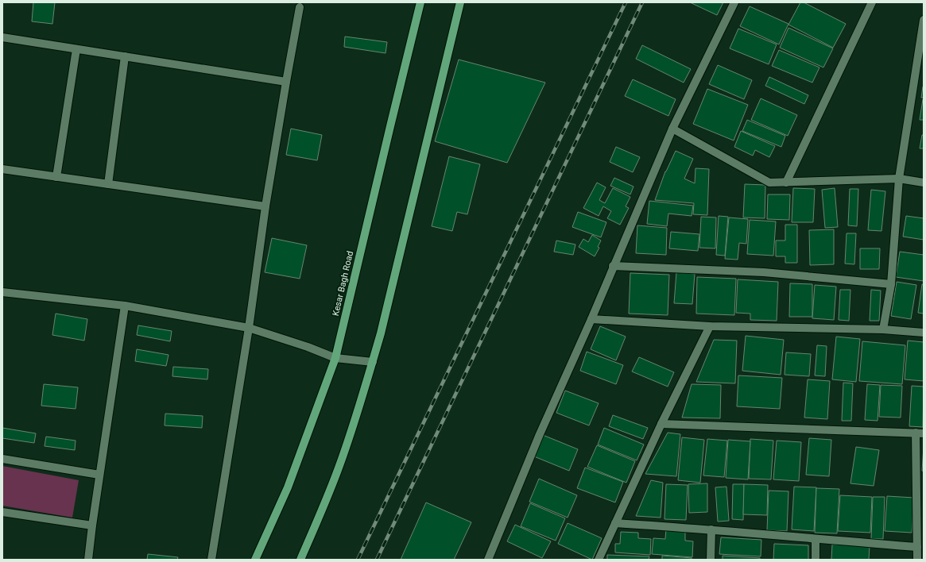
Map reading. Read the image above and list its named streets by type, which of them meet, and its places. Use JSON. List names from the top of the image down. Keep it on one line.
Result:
{"streets":{"main road":["Kesar Bagh Road"]}}
